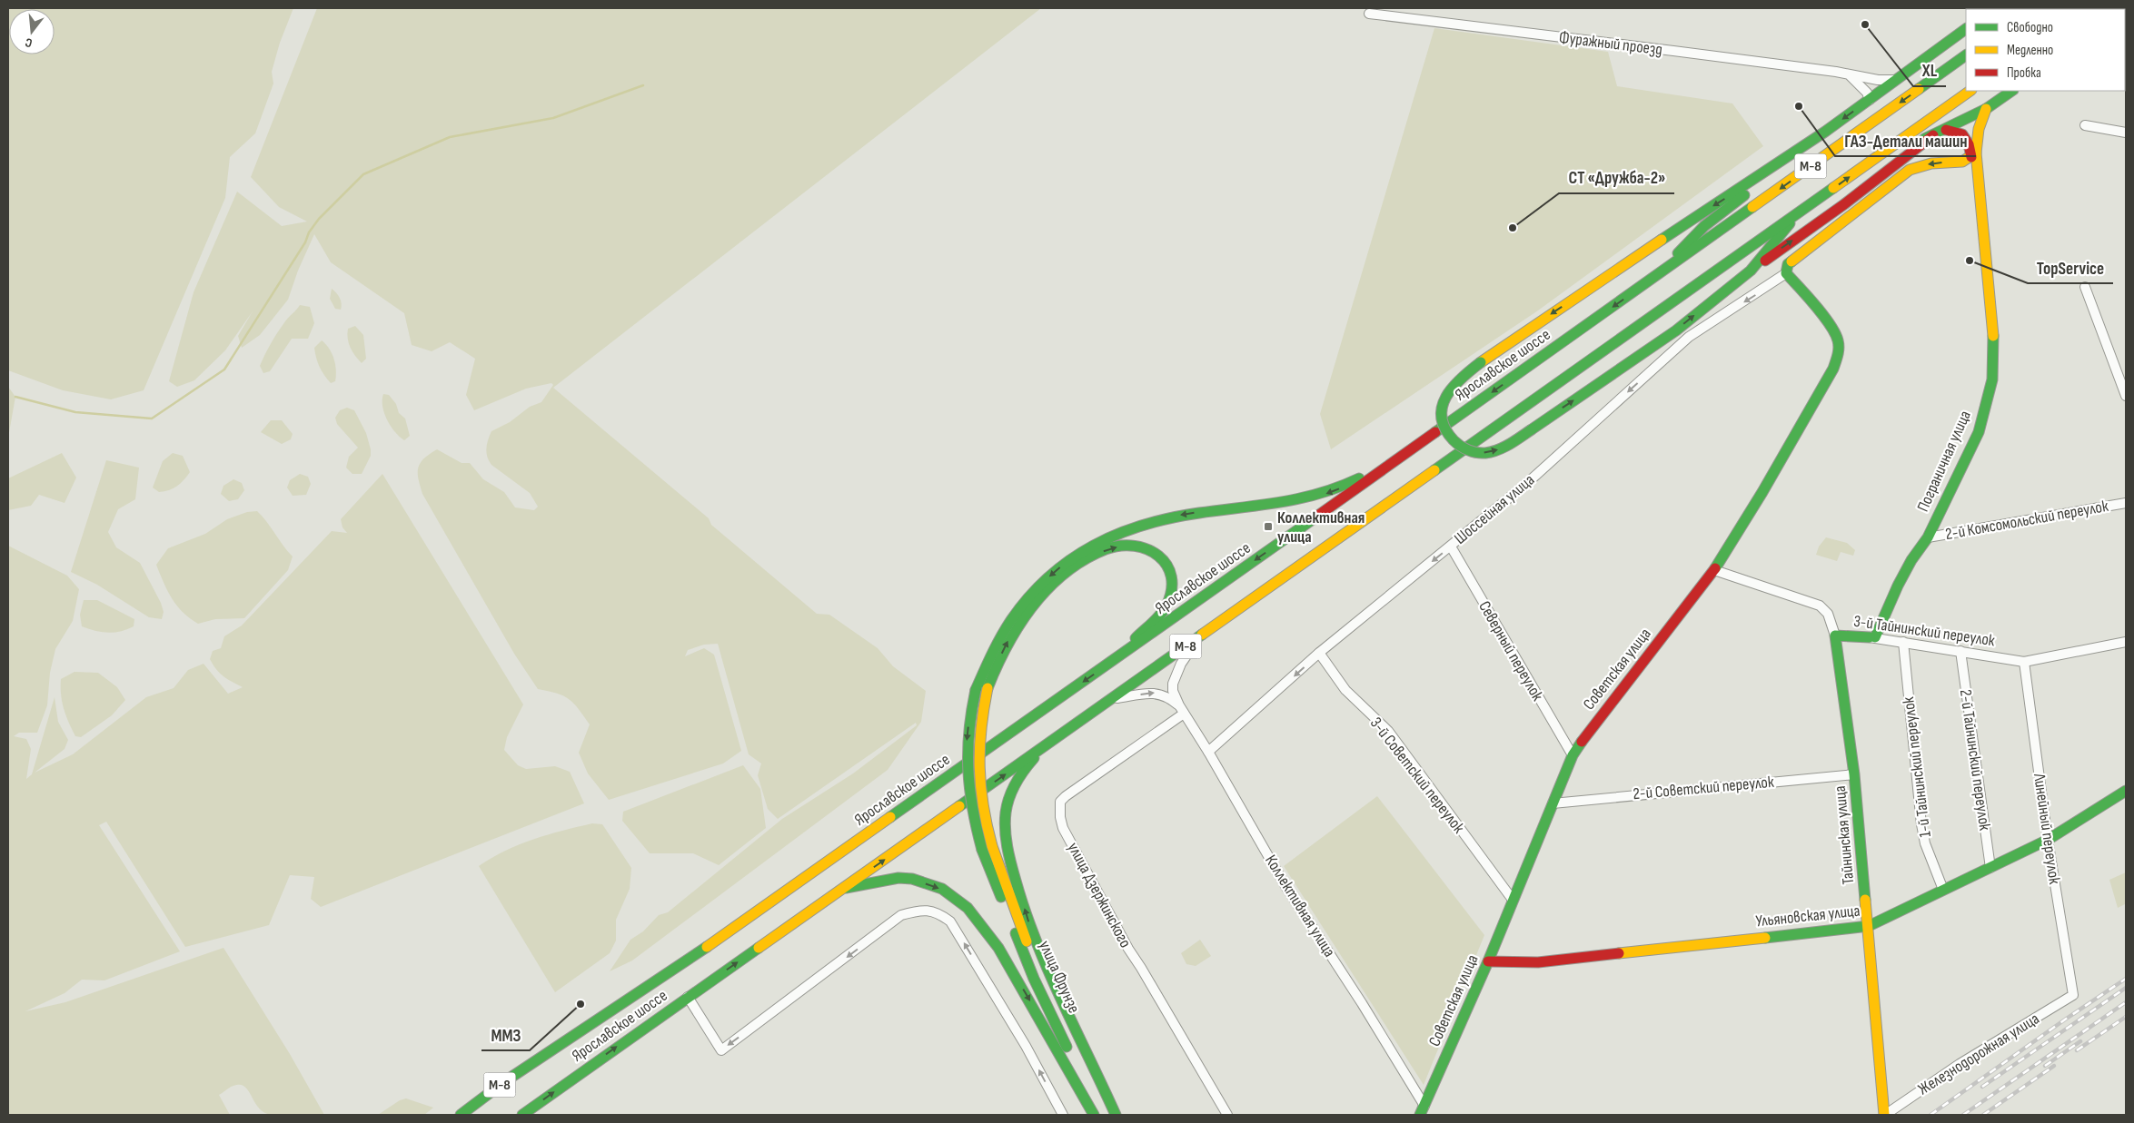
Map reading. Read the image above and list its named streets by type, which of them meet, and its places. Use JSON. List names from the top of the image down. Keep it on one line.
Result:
{"streets":{"main road":["М-8","Ярославское шоссе","Пограничная улица","3-й Тайнинский переулок","Советская улица","Тайнинская улица","Ульяновская улица","улица Фрунзе"],"street":["Фуражный проезд","Шоссейная улица","2-й Комсомольский переулок","Северный переулок","2-й Тайнинский переулок","1-й Тайнинский переулок","3-й Советский переулок","2-й Советский переулок","Линейный переулок","улица Дзержинского","Коллективная улица","Железнодорожная улица"]},"crossings":[["Ярославское шоссе","Коллективная улица"],["Ярославское шоссе","улица Фрунзе"],["Пограничная улица","2-й Комсомольский переулок"],["Пограничная улица","3-й Тайнинский переулок"],["Шоссейная улица","Северный переулок"],["Шоссейная улица","Советская улица"],["Шоссейная улица","3-й Советский переулок"],["Шоссейная улица","Коллективная улица"],["3-й Тайнинский переулок","Советская улица"],["3-й Тайнинский переулок","2-й Тайнинский переулок"],["3-й Тайнинский переулок","1-й Тайнинский переулок"],["3-й Тайнинский переулок","Линейный переулок"],["3-й Тайнинский переулок","Тайнинская улица"],["Северный переулок","Советская улица"],["Советская улица","3-й Советский переулок"],["Советская улица","2-й Советский переулок"],["Советская улица","Коллективная улица"],["Советская улица","Ульяновская улица"],["2-й Тайнинский переулок","Ульяновская улица"],["1-й Тайнинский переулок","Ульяновская улица"],["2-й Советский переулок","Тайнинская улица"],["Линейный переулок","Ульяновская улица"],["Линейный переулок","Железнодорожная улица"],["Тайнинская улица","Ульяновская улица"],["Тайнинская улица","Железнодорожная улица"],["улица Дзержинского","Коллективная улица"]],"one_way":["Шоссейная улица"],"places":{"other":["XL","ГАЗ-Детали машин","СТ «Дружба-2»","TopService","ММЗ"],"transit":["Коллективная улица"]},"legend":["Свободно","Медленно","Пробка"],"north":"bottom"}
